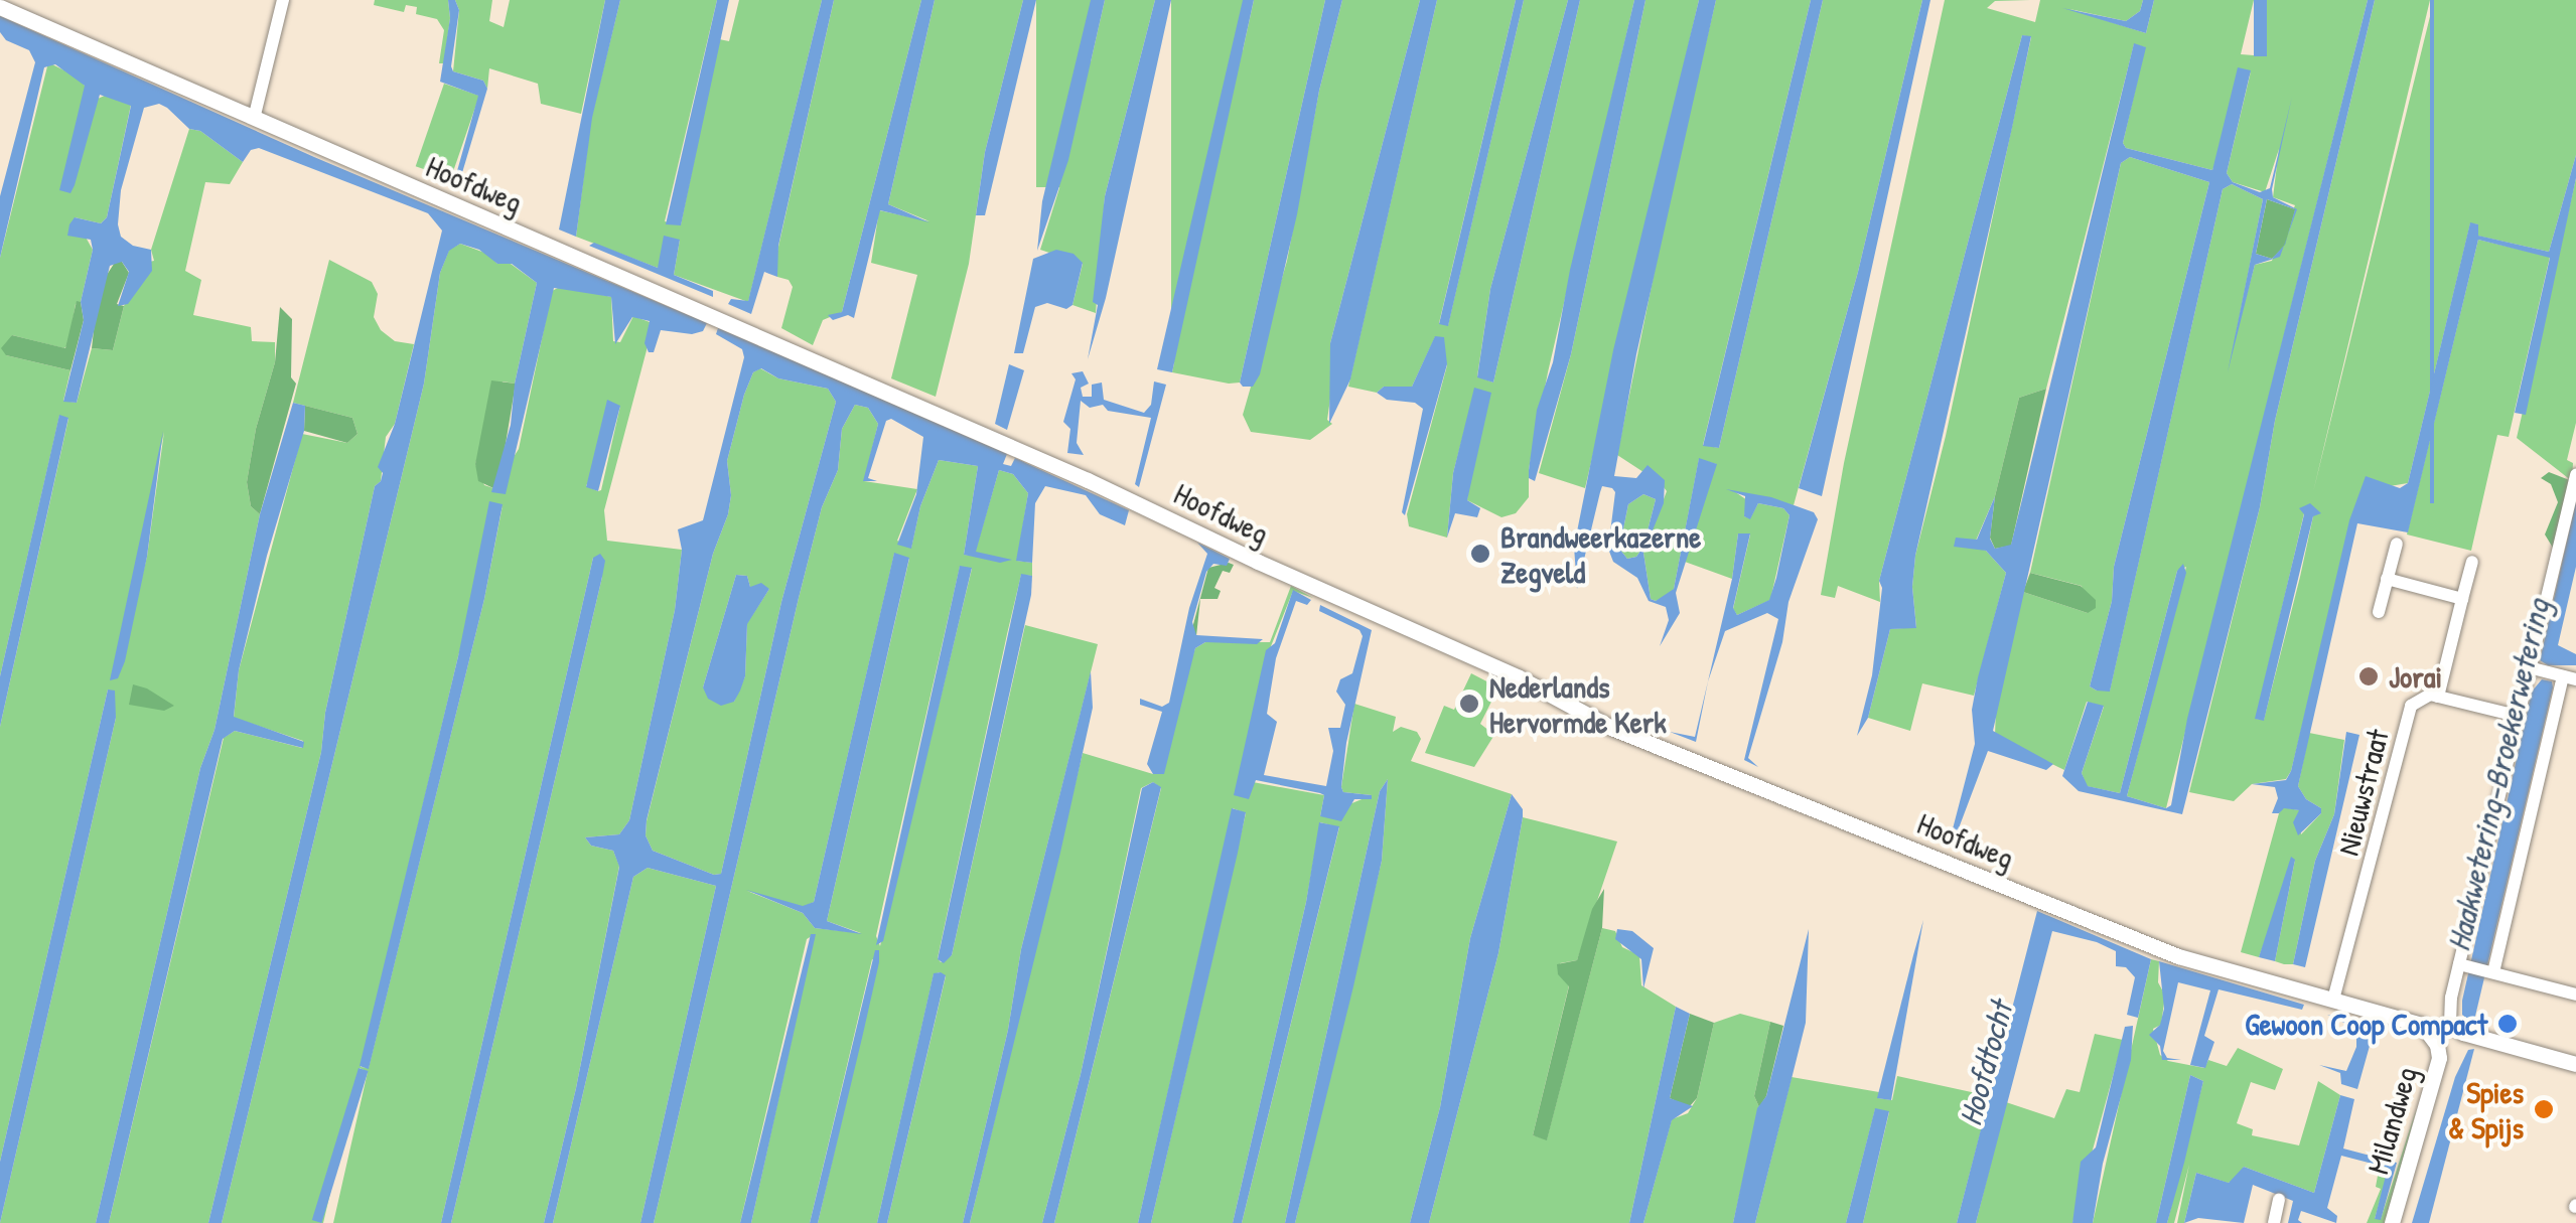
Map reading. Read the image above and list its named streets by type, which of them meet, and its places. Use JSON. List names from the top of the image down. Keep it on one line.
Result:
{"streets":{"street":["Hoofdweg","Nieuwstraat","Milandweg"]},"crossings":[["Hoofdweg","Nieuwstraat"],["Hoofdweg","Milandweg"]],"water":["Haakwetering-Broekerwetering","Hoofdtocht"],"places":["Brandweerkazerne Zegveld","Jorai","Nederlands Hervormde Kerk","Gewoon Coop Compact","Spies & Spijs"]}
